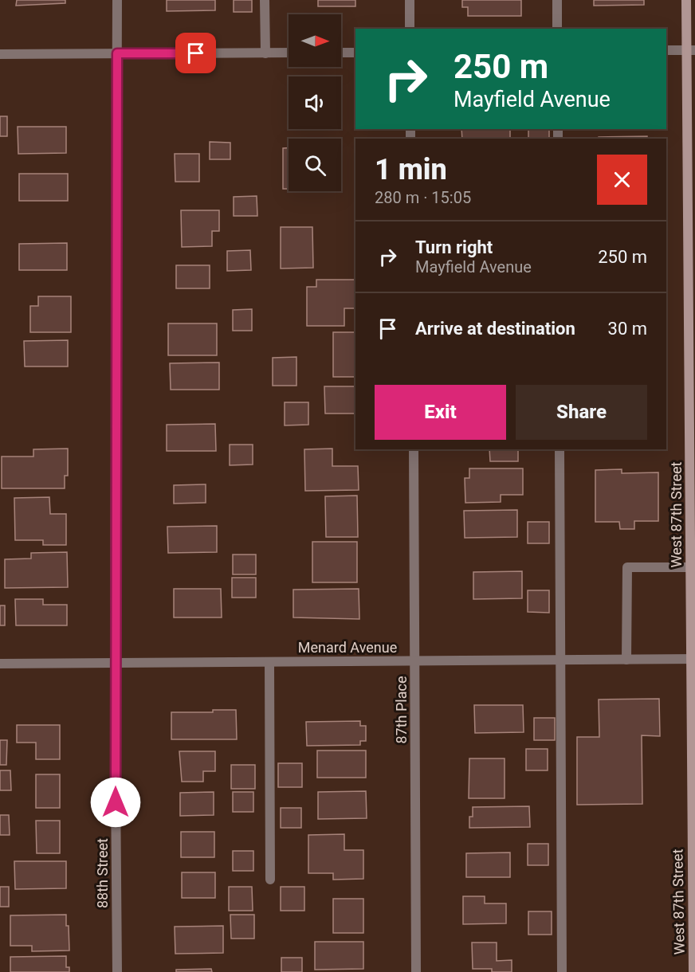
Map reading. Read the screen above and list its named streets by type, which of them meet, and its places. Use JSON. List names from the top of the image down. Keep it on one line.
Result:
{"streets":{"main road":["West 87th Street"],"street":["Menard Avenue","87th Place","88th Street"]},"crossings":[["West 87th Street","Menard Avenue"],["Menard Avenue","87th Place"],["Menard Avenue","88th Street"]],"north":"right","page":{"turn":["250 m","Mayfield Avenue"],"heading":["1 min","280 m · 15:05"],"list":[{"name":"Turn right","note":"Mayfield Avenue","value":"250 m"},{"name":"Arrive at destination","value":"30 m"}],"buttons":["Exit","Share"]}}
